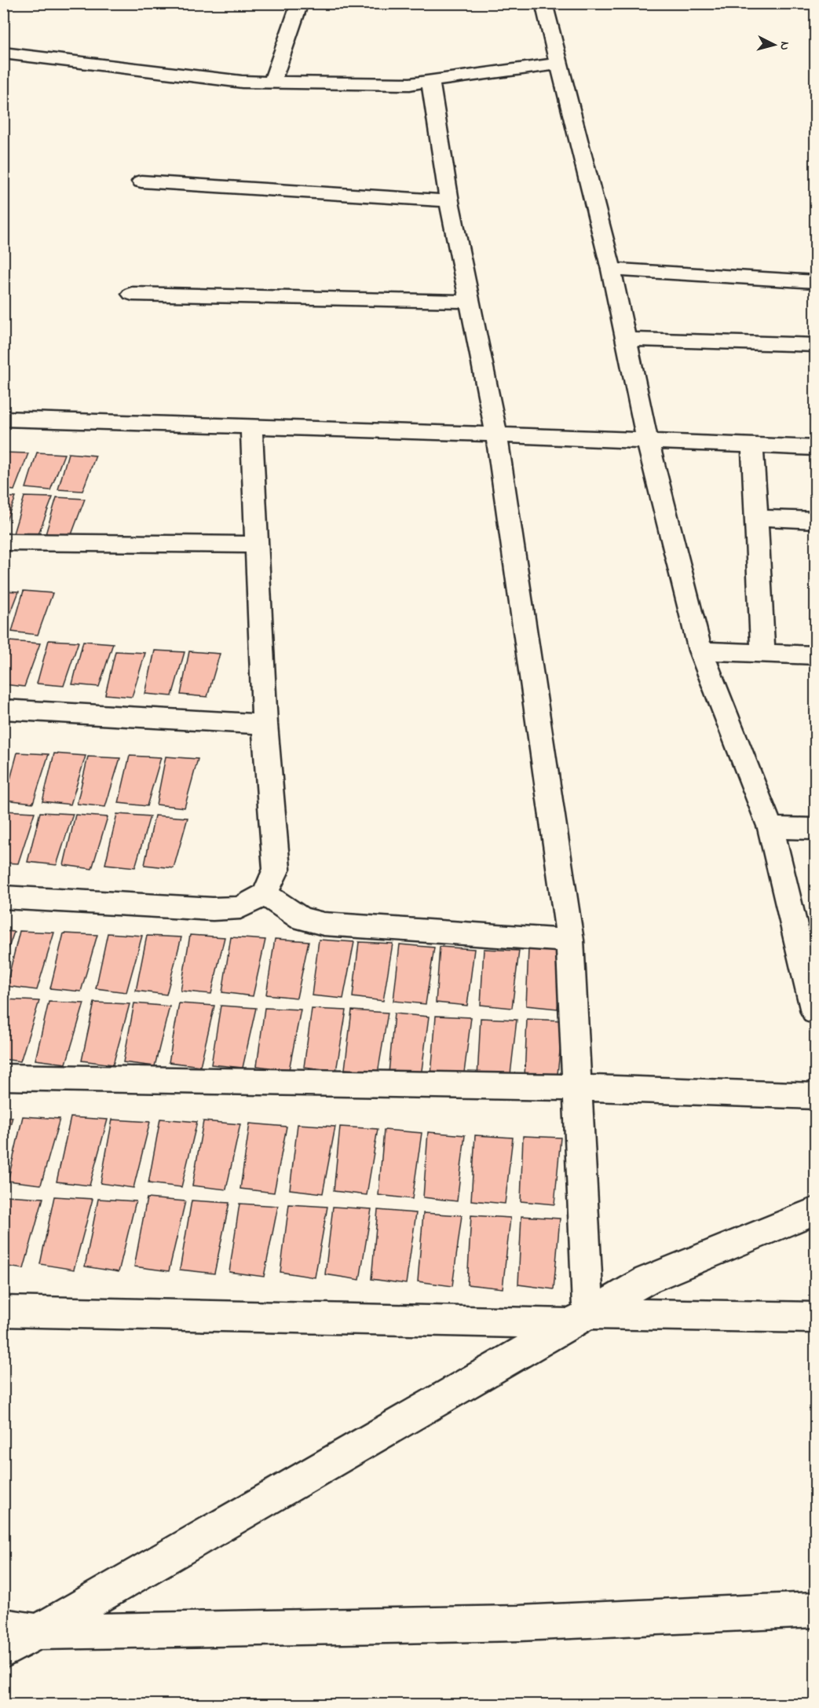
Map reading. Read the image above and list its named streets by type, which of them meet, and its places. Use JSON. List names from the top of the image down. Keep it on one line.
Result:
{"north":"right"}
